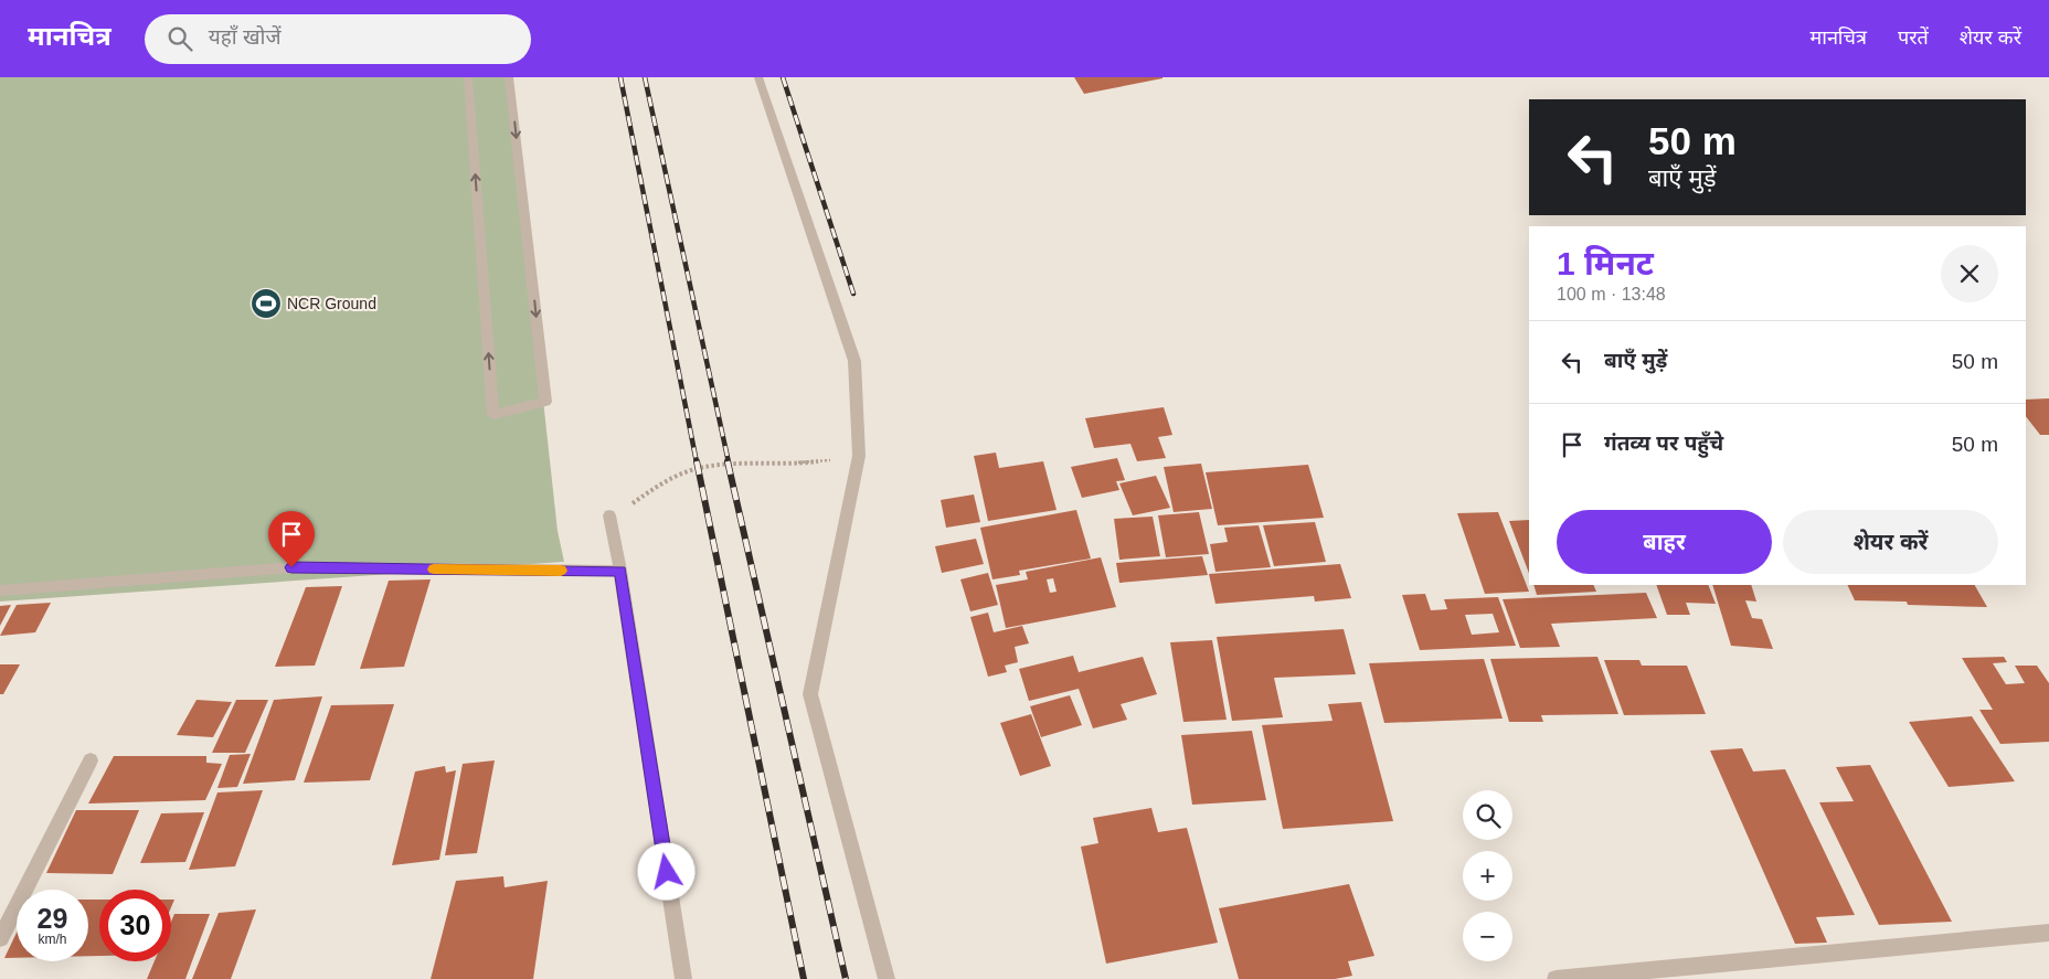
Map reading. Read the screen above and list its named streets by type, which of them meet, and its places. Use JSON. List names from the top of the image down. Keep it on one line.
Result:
{"places":{"sports":["NCR Ground"]},"page":{"header":"मानचित्र","search":"यहाँ खोजें","nav":["मानचित्र","परतें","शेयर करें"],"turn":["50 m","बाएँ मुड़ें"],"heading":["1 मिनट","100 m · 13:48"],"list":[{"name":"बाएँ मुड़ें","value":"50 m"},{"name":"गंतव्य पर पहुँचे","value":"50 m"}],"buttons":["बाहर","शेयर करें"],"map_buttons":["+","−"],"speed":"29 km/h","limit":"30"}}
